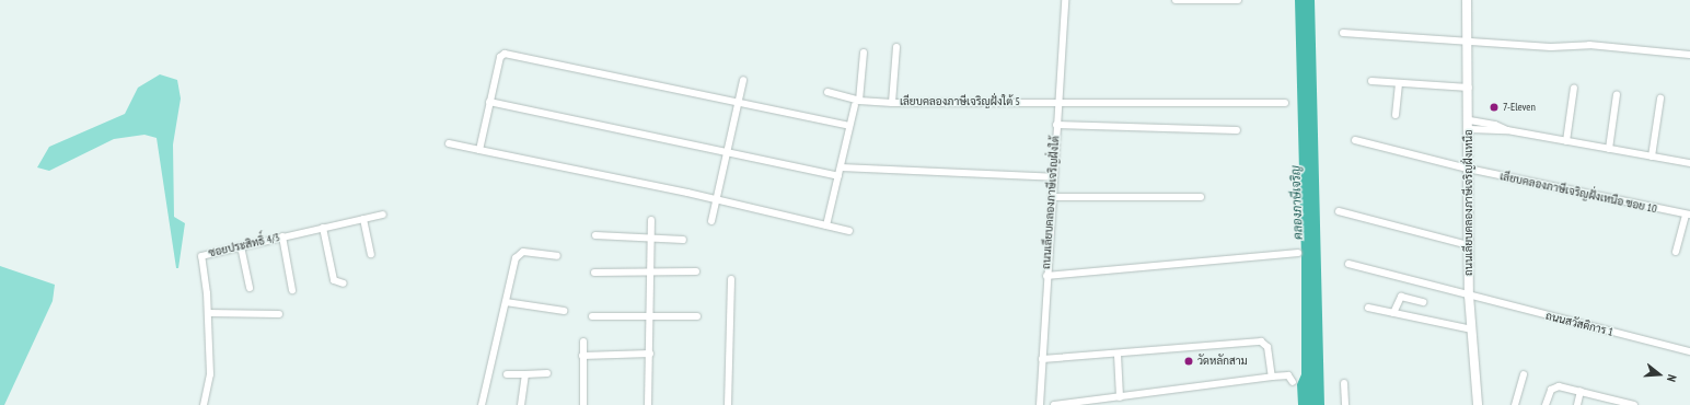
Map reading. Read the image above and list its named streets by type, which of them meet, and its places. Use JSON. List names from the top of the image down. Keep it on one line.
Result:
{"streets":{"main road":["ถนนเลียบคลองภาษีเจริญฝั่งเหนือ"],"street":["เลียบคลองภาษีเจริญฝั่งใต้ 5","เลียบคลองภาษีเจริญฝั่งเหนือ ซอย 10","ถนนเลียบคลองภาษีเจริญฝั่งใต้","ซอยประสิทธิ์ 4/3","ถนนสวัสดิการ 1"]},"crossings":[["เลียบคลองภาษีเจริญฝั่งใต้ 5","ถนนเลียบคลองภาษีเจริญฝั่งใต้"],["เลียบคลองภาษีเจริญฝั่งเหนือ ซอย 10","ถนนเลียบคลองภาษีเจริญฝั่งเหนือ"],["ถนนเลียบคลองภาษีเจริญฝั่งเหนือ","ถนนสวัสดิการ 1"]],"water":["คลองภาษีเจริญ"],"places":["7-Eleven","วัดหลักสาม"],"north":"right"}
